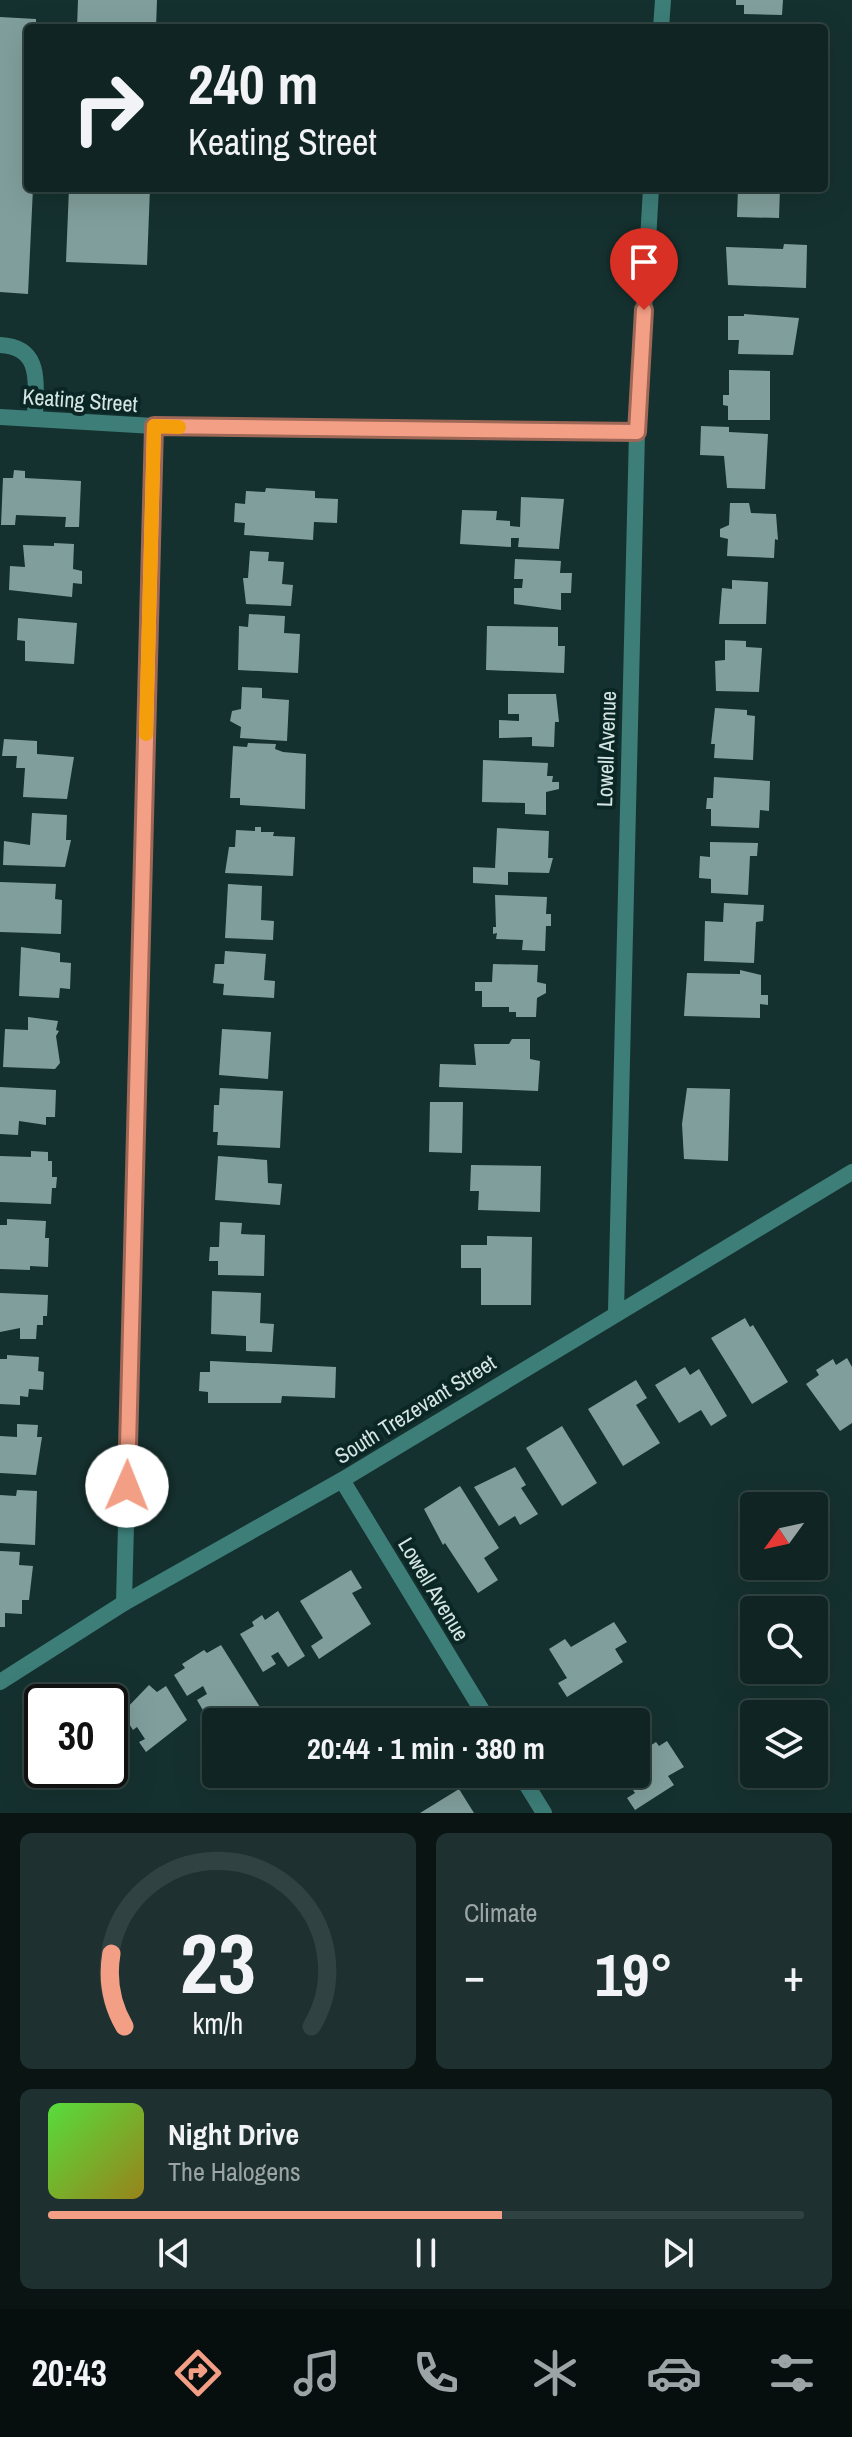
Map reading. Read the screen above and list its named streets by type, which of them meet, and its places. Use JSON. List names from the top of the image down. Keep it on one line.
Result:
{"streets":{"street":["Keating Street","Lowell Avenue","South Trezevant Street"]},"crossings":[["Keating Street","Lowell Avenue"],["Lowell Avenue","South Trezevant Street"]],"north":"bottom left","page":{"turn":["240 m","Keating Street"],"limit":"30","trip":"20:44 · 1 min · 380 m","tile":"Climate","heat":["−","19°","+"],"song":["Night Drive","The Halogens"],"tabs":"20:43","gauge":["23","km/h"]}}
